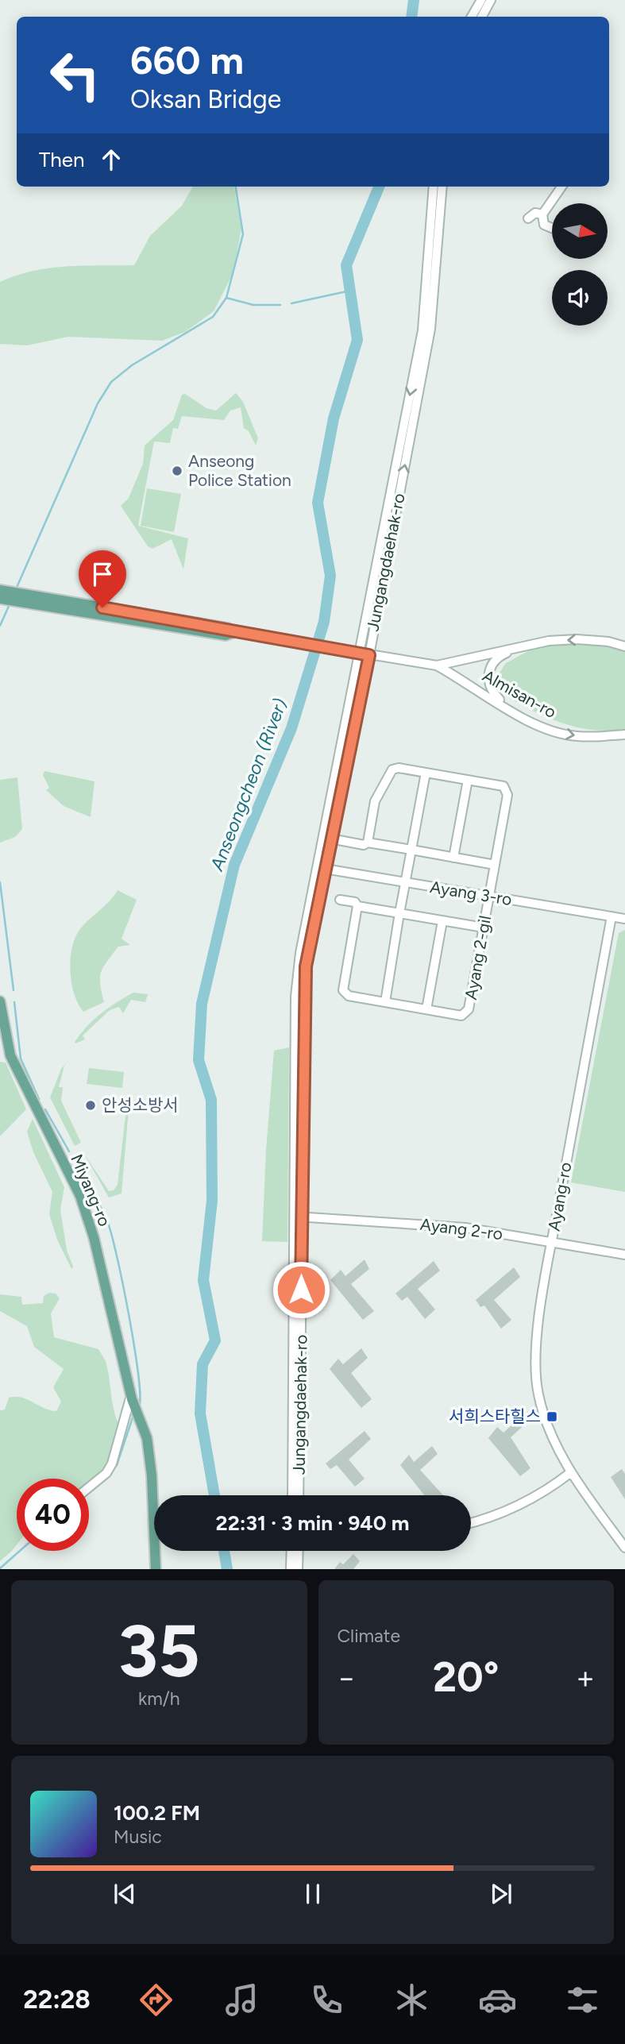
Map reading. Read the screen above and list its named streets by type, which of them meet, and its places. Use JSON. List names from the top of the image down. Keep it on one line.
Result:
{"streets":{"main road":["Miyang-ro"],"street":["Jungangdaehak-ro","Almisan-ro","Ayang 3-ro","Ayang 2-gil","Ayang-ro","Ayang 2-ro"]},"crossings":[["Jungangdaehak-ro","Almisan-ro"],["Jungangdaehak-ro","Ayang 3-ro"],["Jungangdaehak-ro","Ayang 2-ro"],["Ayang 3-ro","Ayang 2-gil"],["Ayang 3-ro","Ayang-ro"],["Ayang-ro","Ayang 2-ro"]],"water":["Anseongcheon (River)"],"places":{"other":["Anseong Police Station","안성소방서"],"transit":["서희스타힐스"]},"north":"right","page":{"turn":["660 m","Oksan Bridge"],"then":"Then","limit":"40","trip":"22:31 · 3 min · 940 m","tile":[["35","km/h"],"Climate"],"heat":["−","20°","+"],"song":["100.2 FM","Music"],"tabs":"22:28"}}
